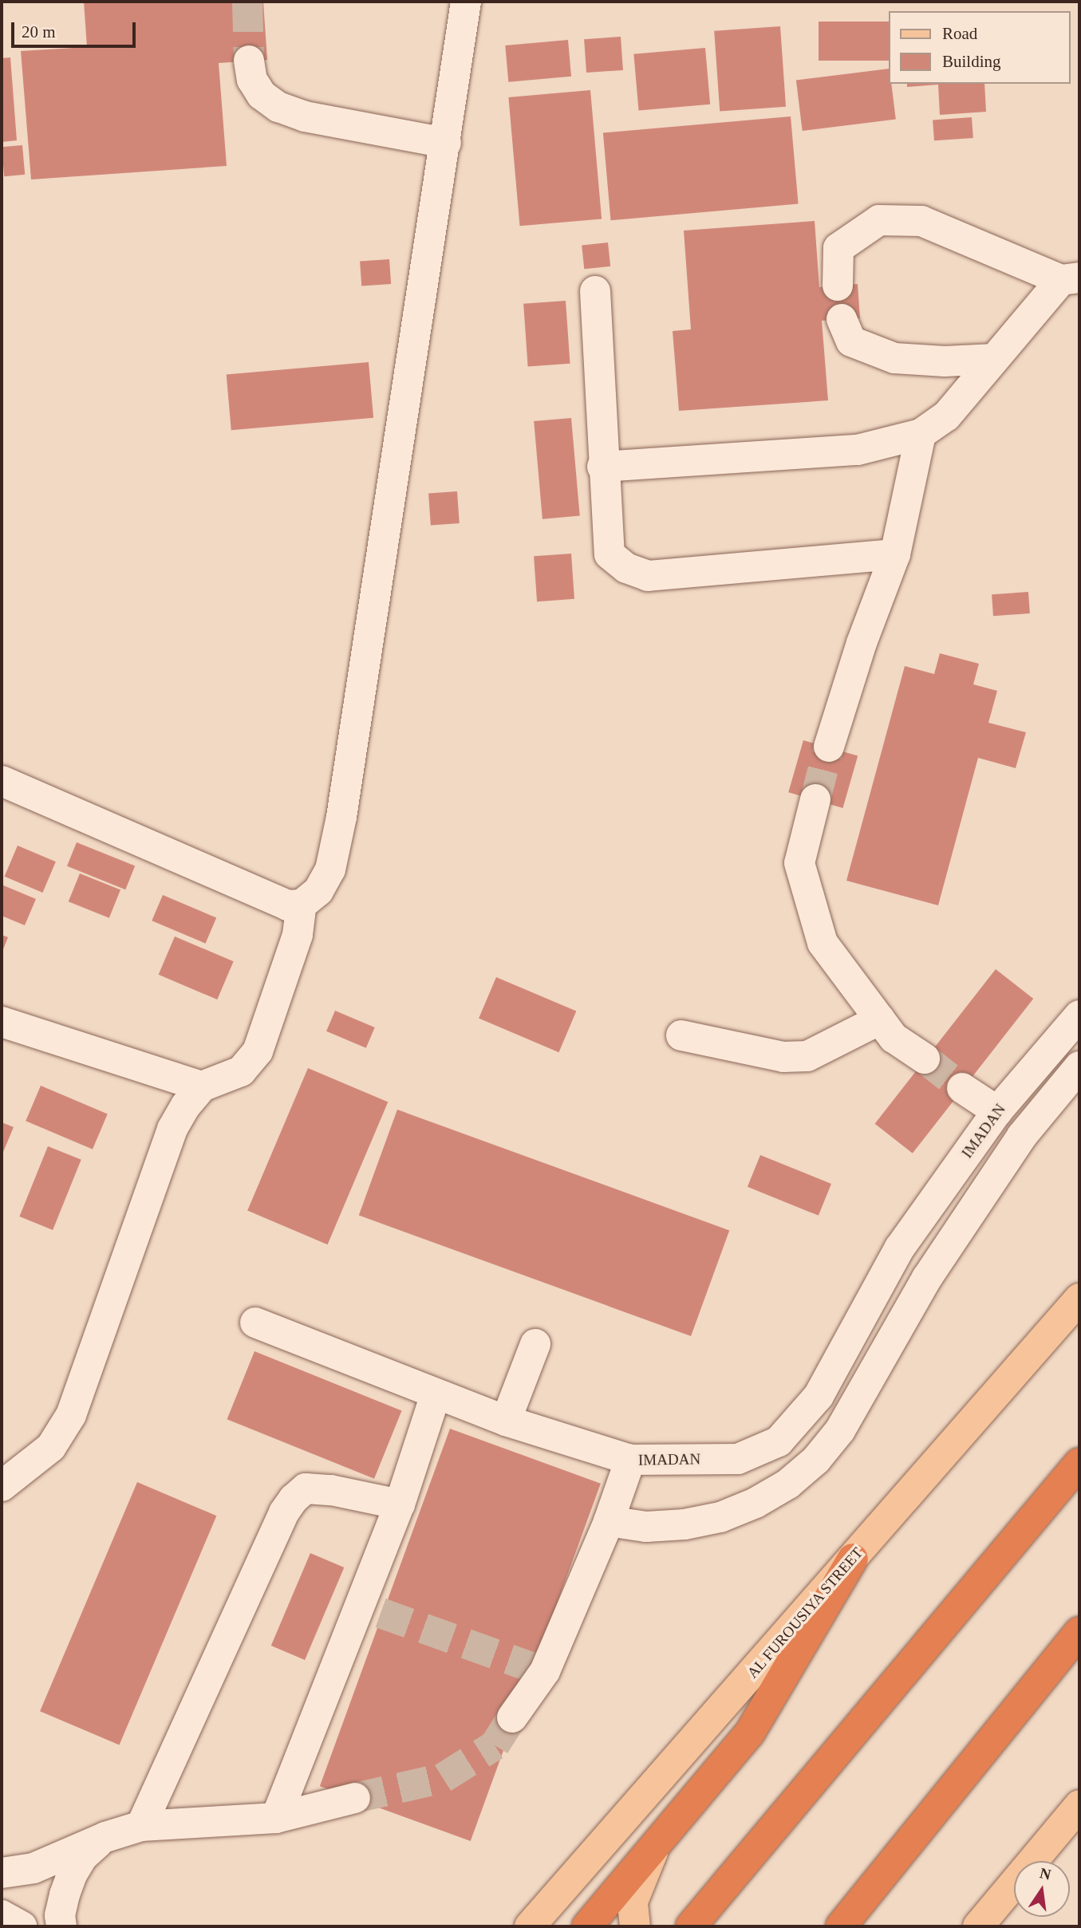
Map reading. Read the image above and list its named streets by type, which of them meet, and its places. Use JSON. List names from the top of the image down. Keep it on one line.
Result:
{"streets":{"main road":["AL FUROUSIYA STREET"],"street":["IMADAN"]},"legend":["Road","Building"],"scale_bar":"20 m","north":"top"}
